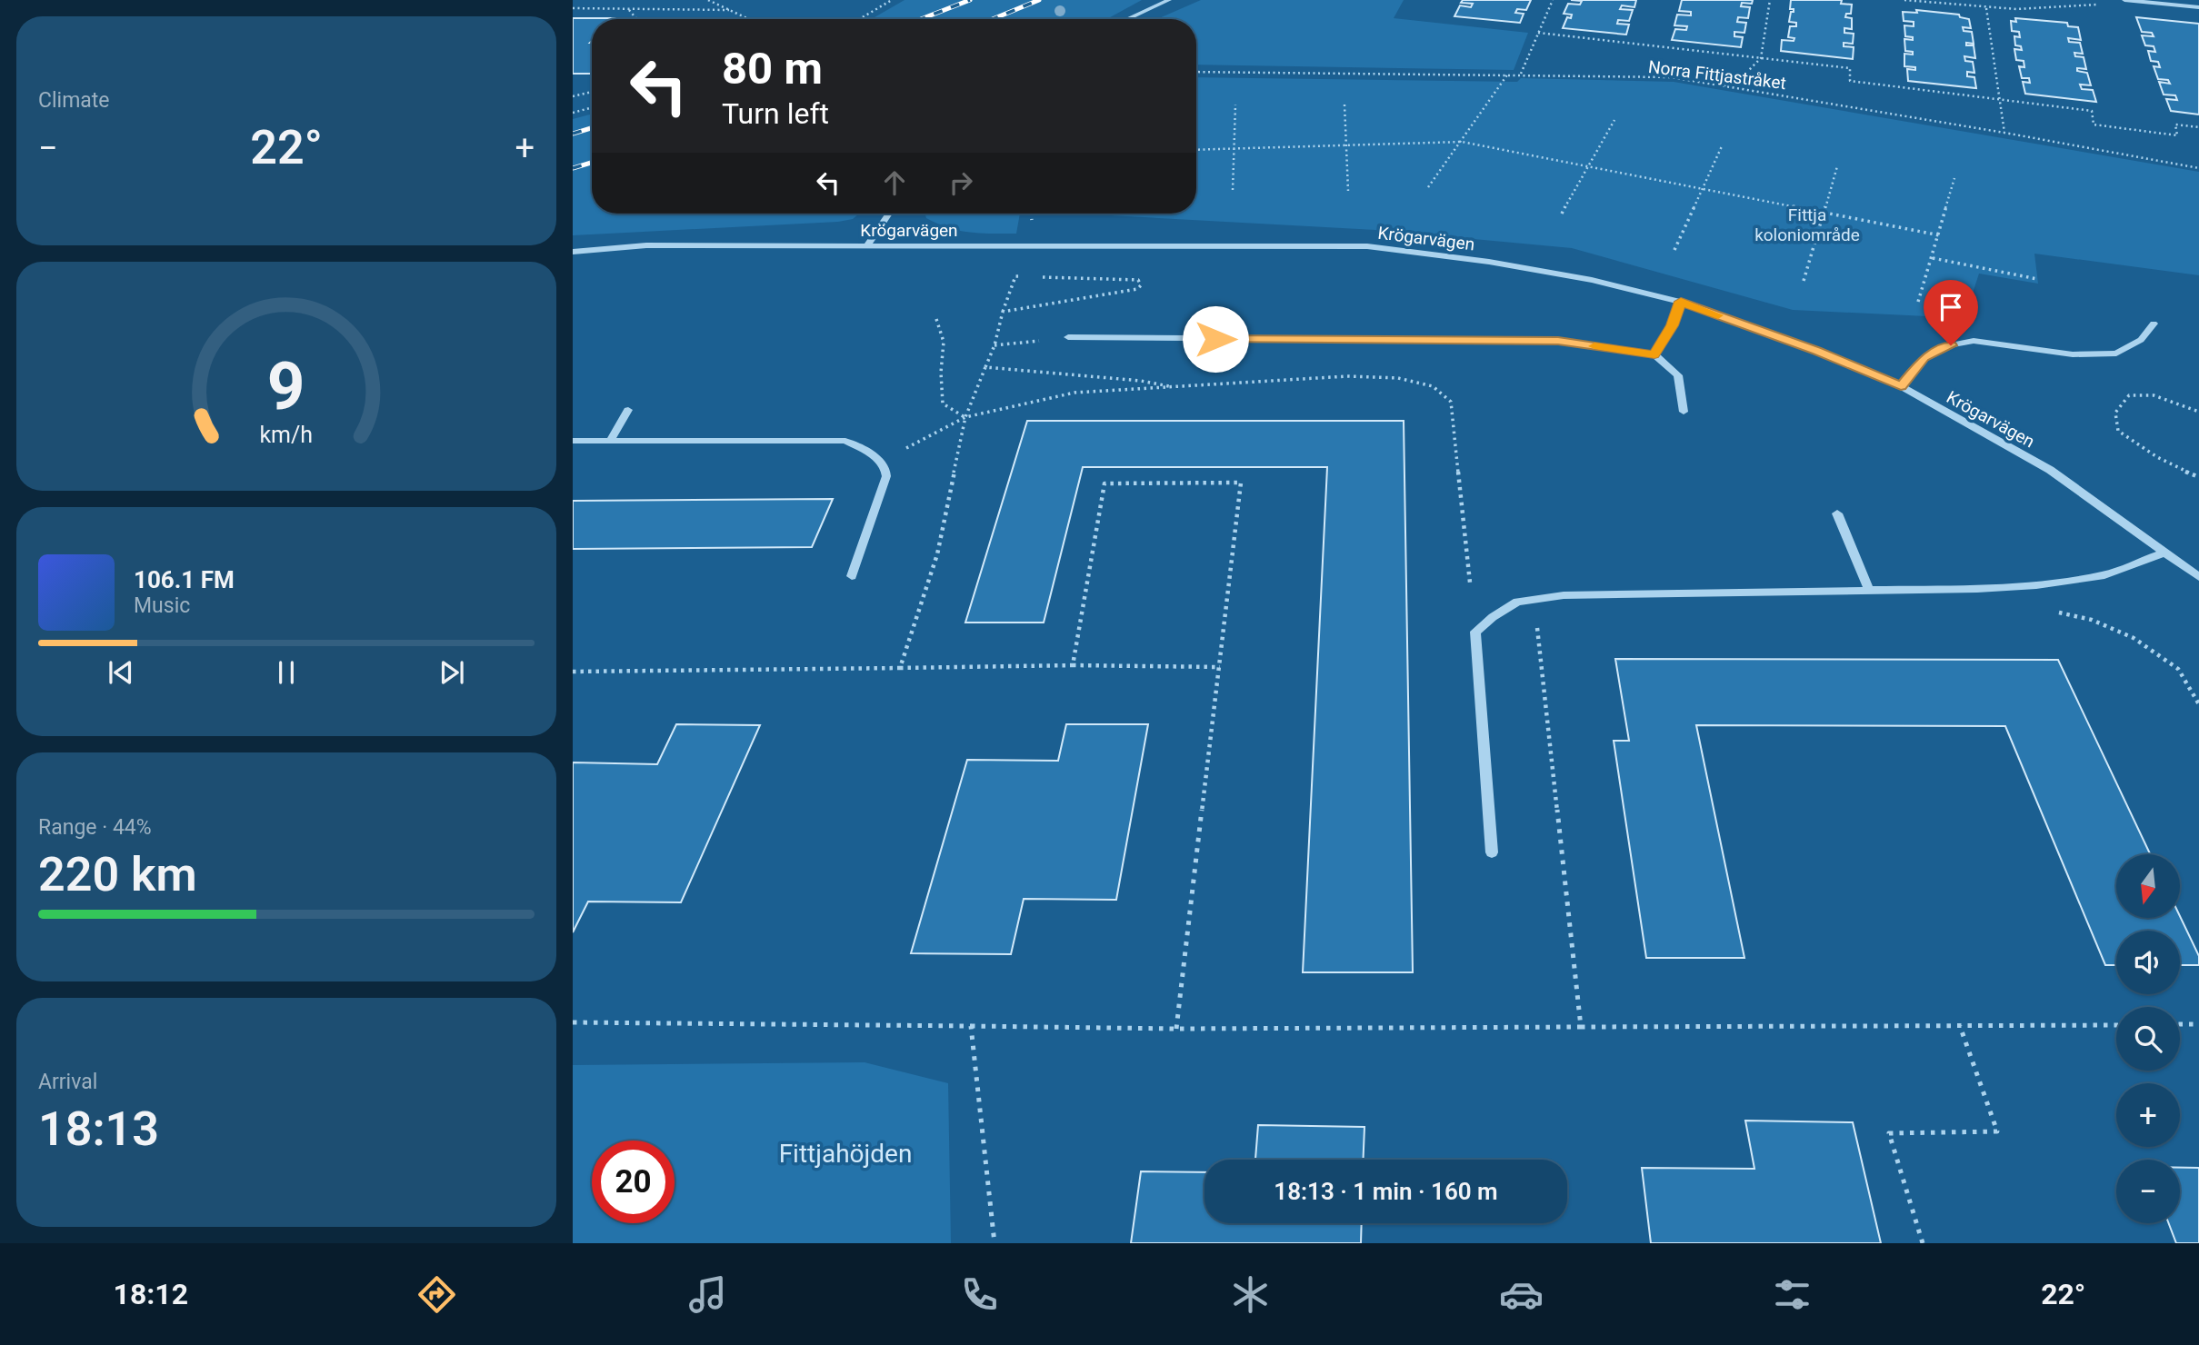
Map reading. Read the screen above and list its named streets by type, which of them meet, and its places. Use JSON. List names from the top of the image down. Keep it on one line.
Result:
{"streets":{"street":["Krögarvägen"],"path":["Norra Fittjastråket"]},"parks":["Fittja koloniområde","Fittjahöjden"],"north":"bottom","page":{"tile":["Climate",["Range · 44%","220 km"],["Arrival","18:13"]],"turn":["80 m","Turn left"],"heat":["−","22°","+"],"song":["106.1 FM","Music"],"map_buttons":["+","−"],"limit":"20","trip":"18:13 · 1 min · 160 m","tabs":["18:12","22°"],"gauge":["9","km/h"]}}
